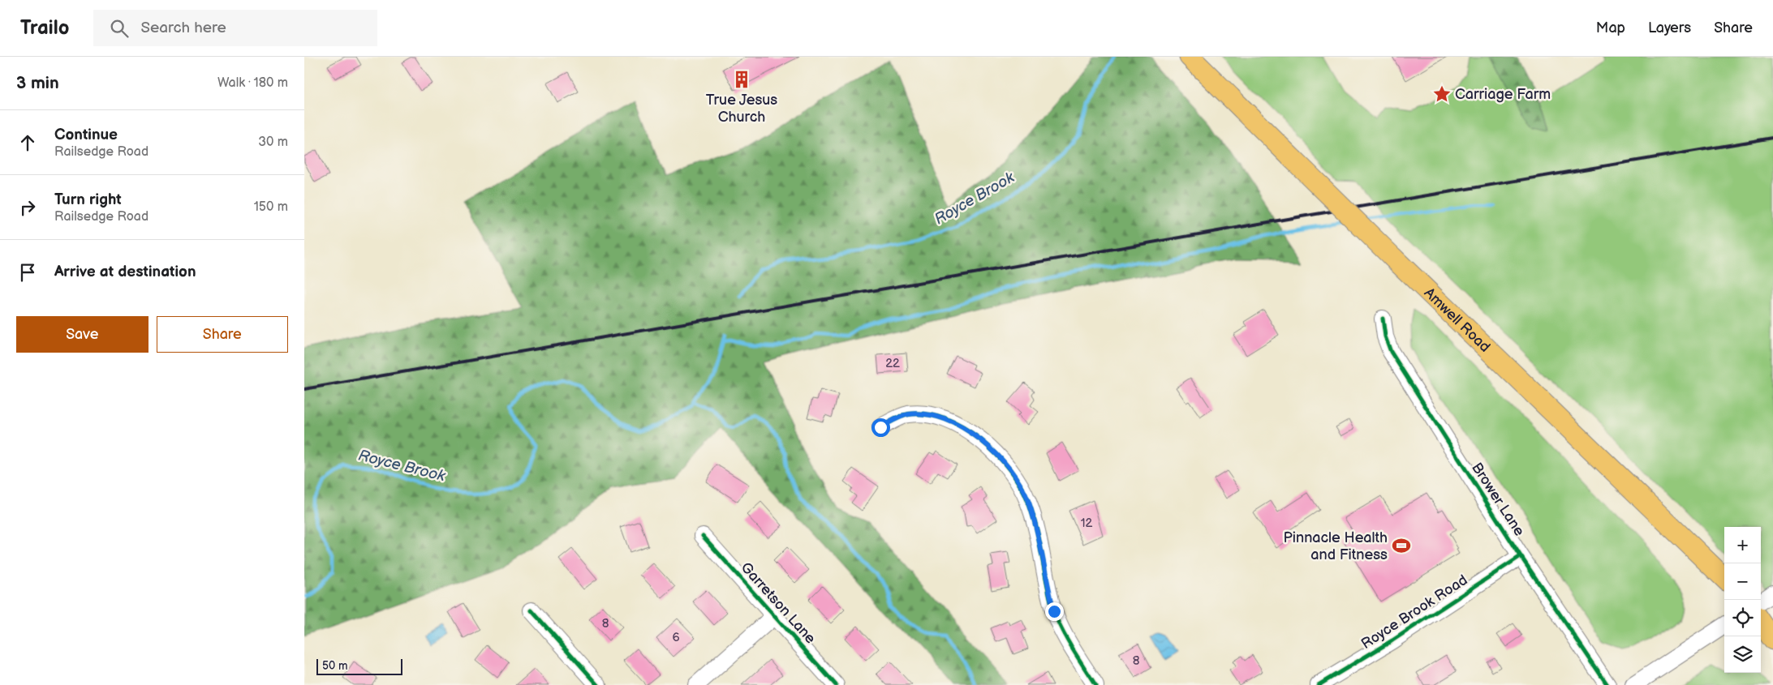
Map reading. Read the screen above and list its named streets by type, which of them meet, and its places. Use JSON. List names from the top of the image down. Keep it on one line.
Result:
{"streets":{"main road":["Amwell Road"],"street":["Brower Lane","Garretson Lane","Royce Brook Road"]},"crossings":[["Brower Lane","Royce Brook Road"]],"water":["Royce Brook"],"places":{"building":["True Jesus Church"],"place":["Carriage Farm"],"sports":["Pinnacle Health and Fitness"]},"house_numbers":["22","12","8","6","8"],"scale_bar":"50 m","page":{"header":"Trailo","search":"Search here","nav":["Map","Layers","Share"],"heading":["3 min","Walk · 180 m"],"list":[["Continue","Railsedge Road","30 m"],["Turn right","Railsedge Road","150 m"],"Arrive at destination"],"buttons":["Save","Share"],"map_buttons":["+","−"],"scale":"50 m"}}
